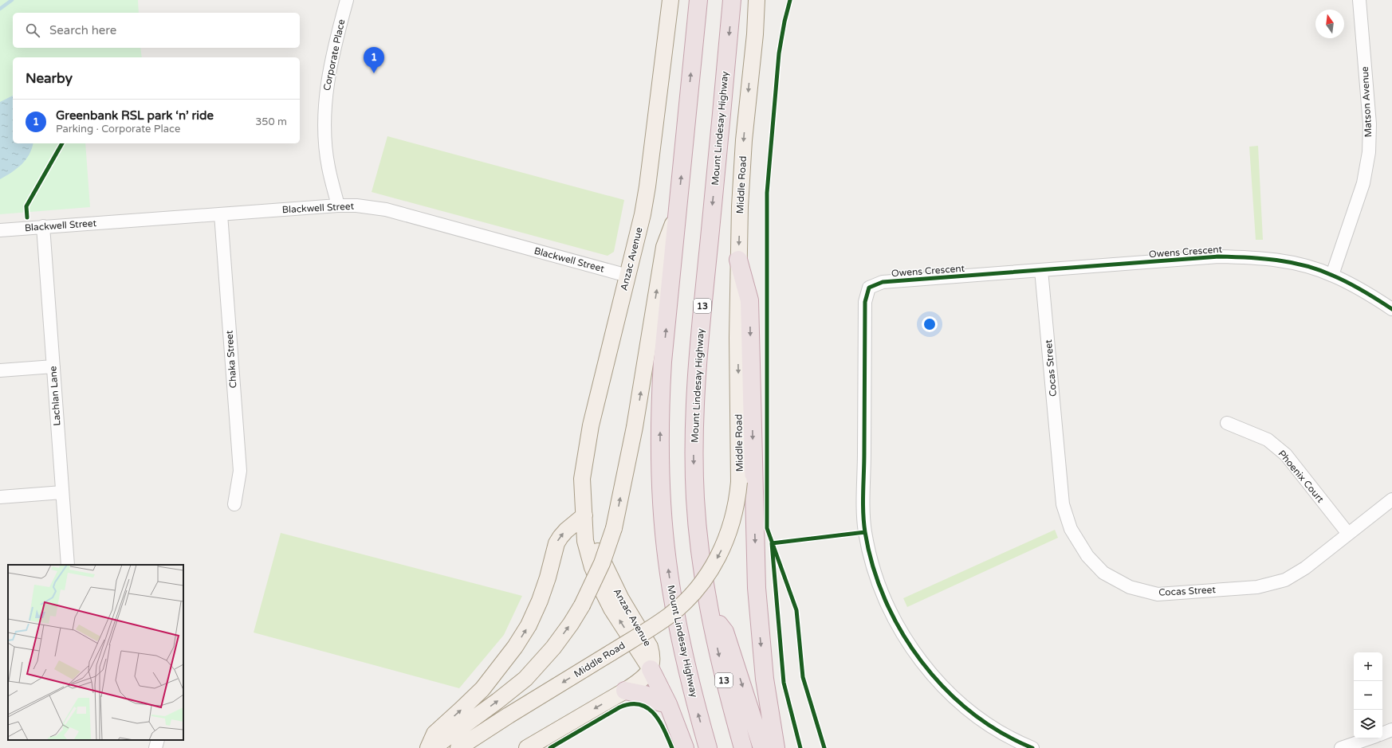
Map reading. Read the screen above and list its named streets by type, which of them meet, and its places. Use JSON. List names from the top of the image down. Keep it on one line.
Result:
{"streets":{"highway":["Mount Lindesay Highway","13"],"main road":["Middle Road","Anzac Avenue"],"street":["Corporate Place","Matson Avenue","Blackwell Street","Owens Crescent","Chaka Street","Cocas Street","Lachlan Lane","Phoenix Court"]},"crossings":[["Corporate Place","Blackwell Street"],["Matson Avenue","Owens Crescent"],["Blackwell Street","Anzac Avenue"],["Blackwell Street","Chaka Street"],["Blackwell Street","Lachlan Lane"],["Owens Crescent","Cocas Street"],["Cocas Street","Phoenix Court"]],"north":"top","page":{"search":"Search here","pins":"1","heading":"Nearby","list":[{"mark":"1","name":"Greenbank RSL park ‘n’ ride","note":"Parking · Corporate Place","value":"350 m"}],"map_buttons":["+","−"]}}
